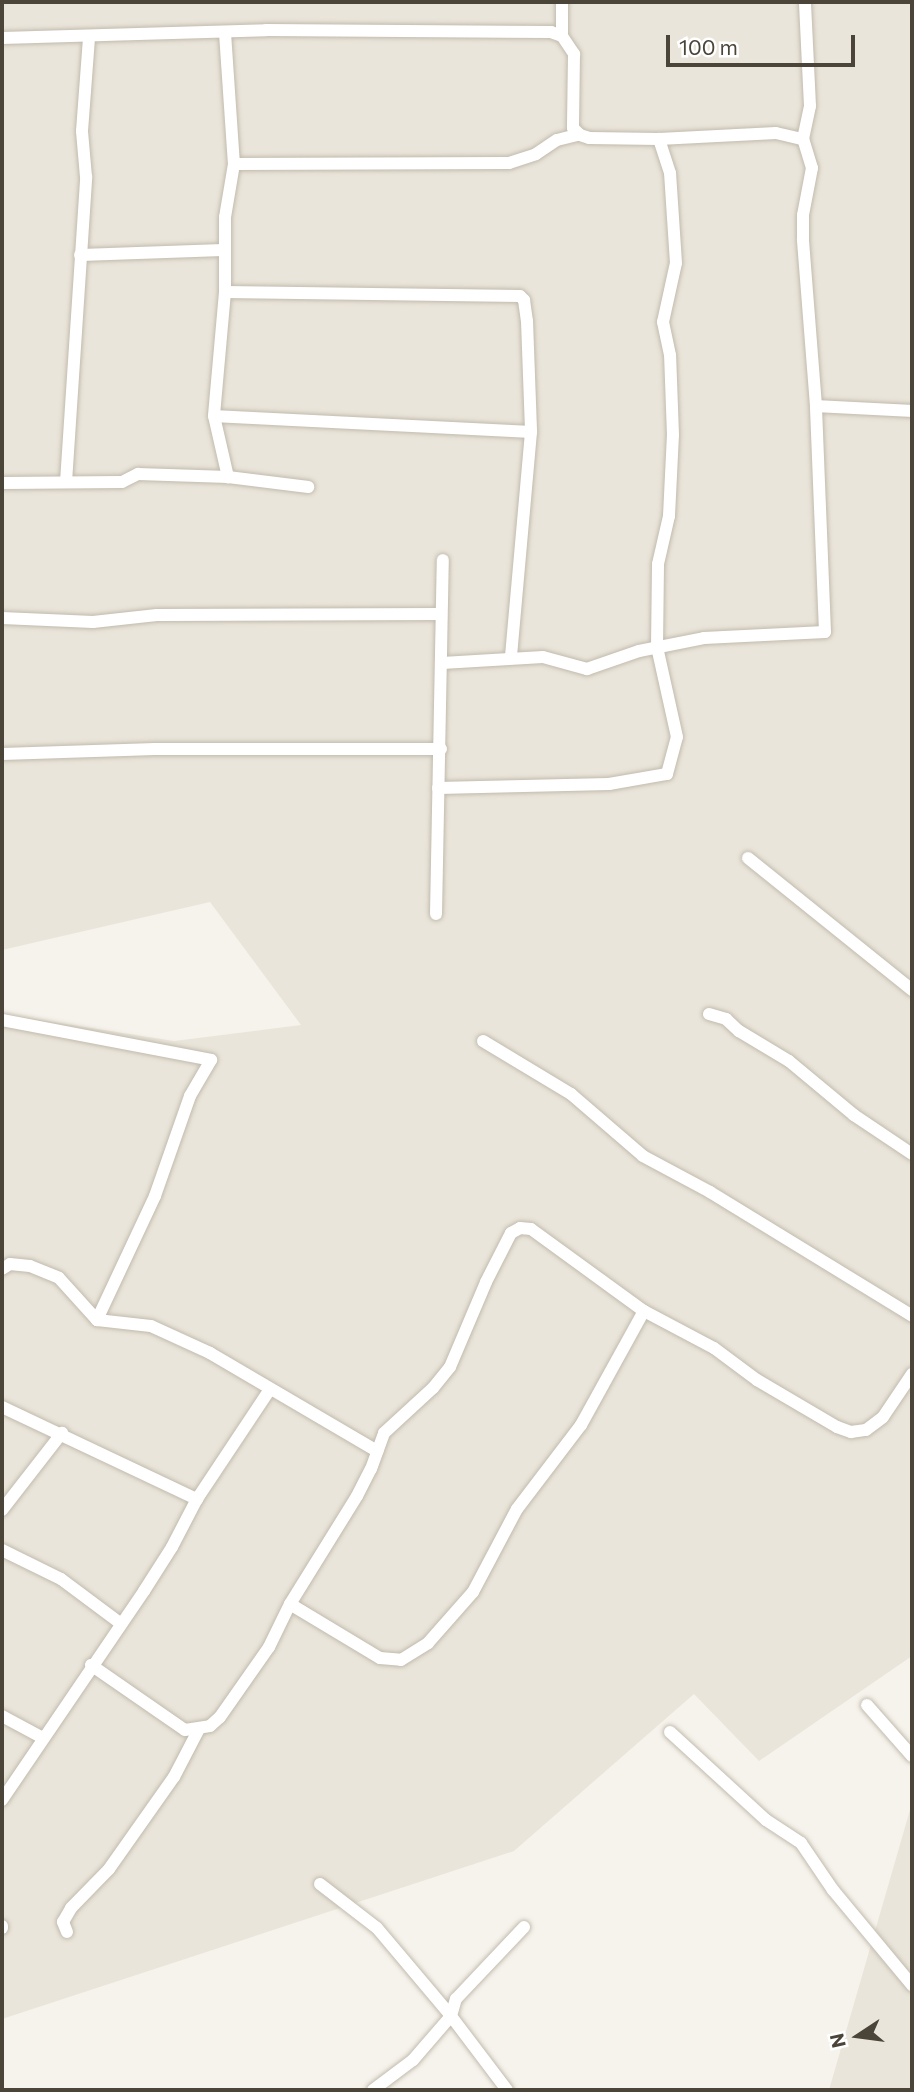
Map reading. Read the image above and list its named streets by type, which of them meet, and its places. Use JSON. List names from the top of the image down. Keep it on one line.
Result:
{"scale_bar":"100 m","north":"left"}
